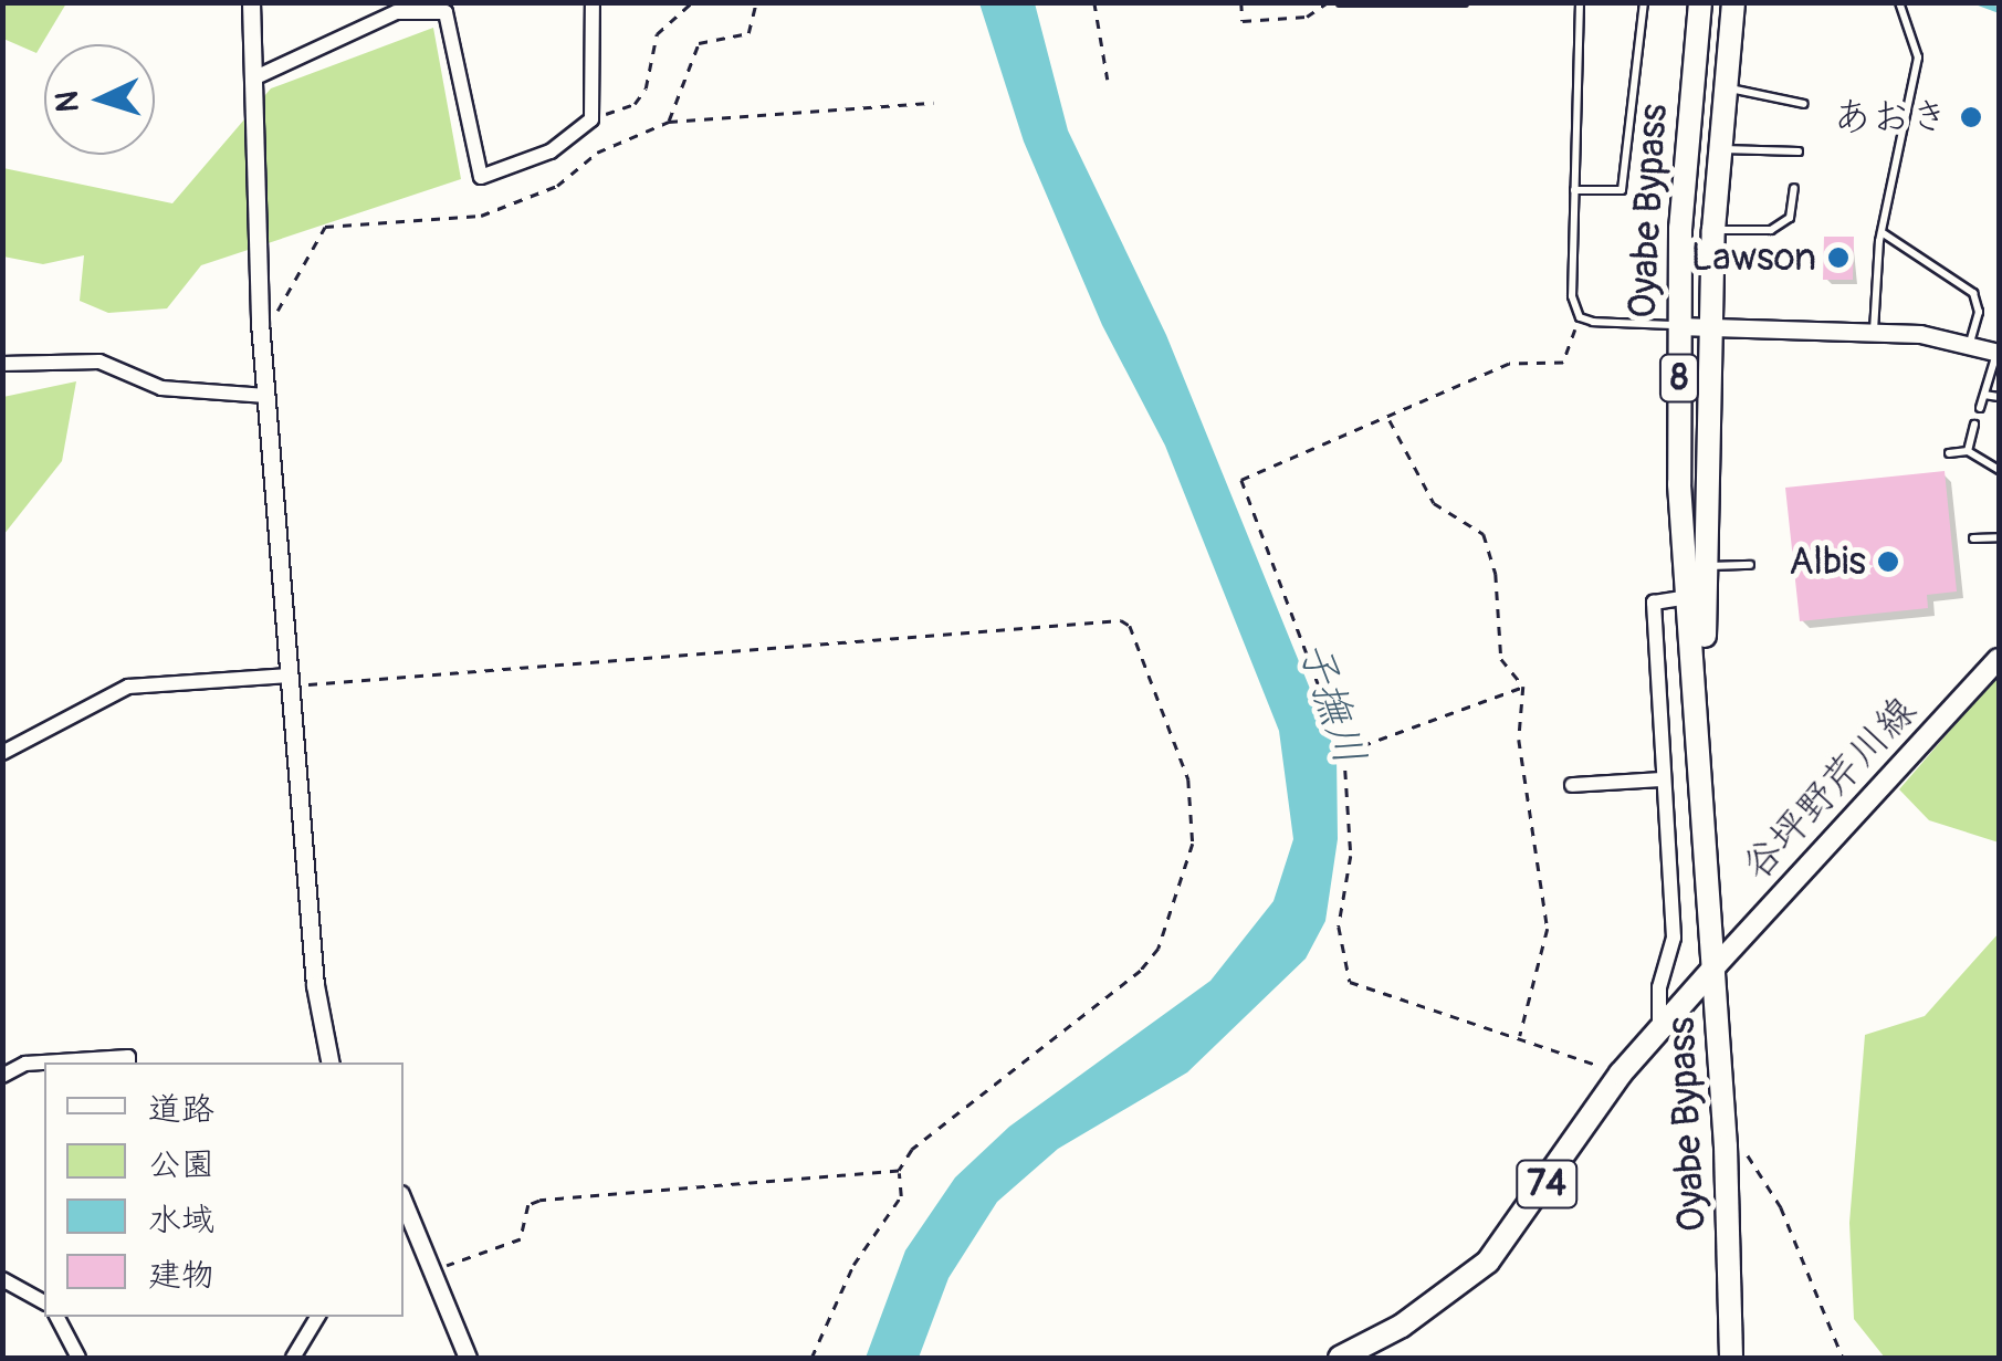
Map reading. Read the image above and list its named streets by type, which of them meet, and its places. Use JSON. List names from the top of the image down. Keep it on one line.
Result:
{"streets":{"main road":["Oyabe Bypass","8","谷坪野芹川線","74"]},"crossings":[["Oyabe Bypass","谷坪野芹川線"],["Oyabe Bypass","74"],["谷坪野芹川線","74"]],"water":["子撫川"],"places":["あおき","Lawson","Albis"],"legend":["道路","公園","水域","建物"],"north":"left"}
